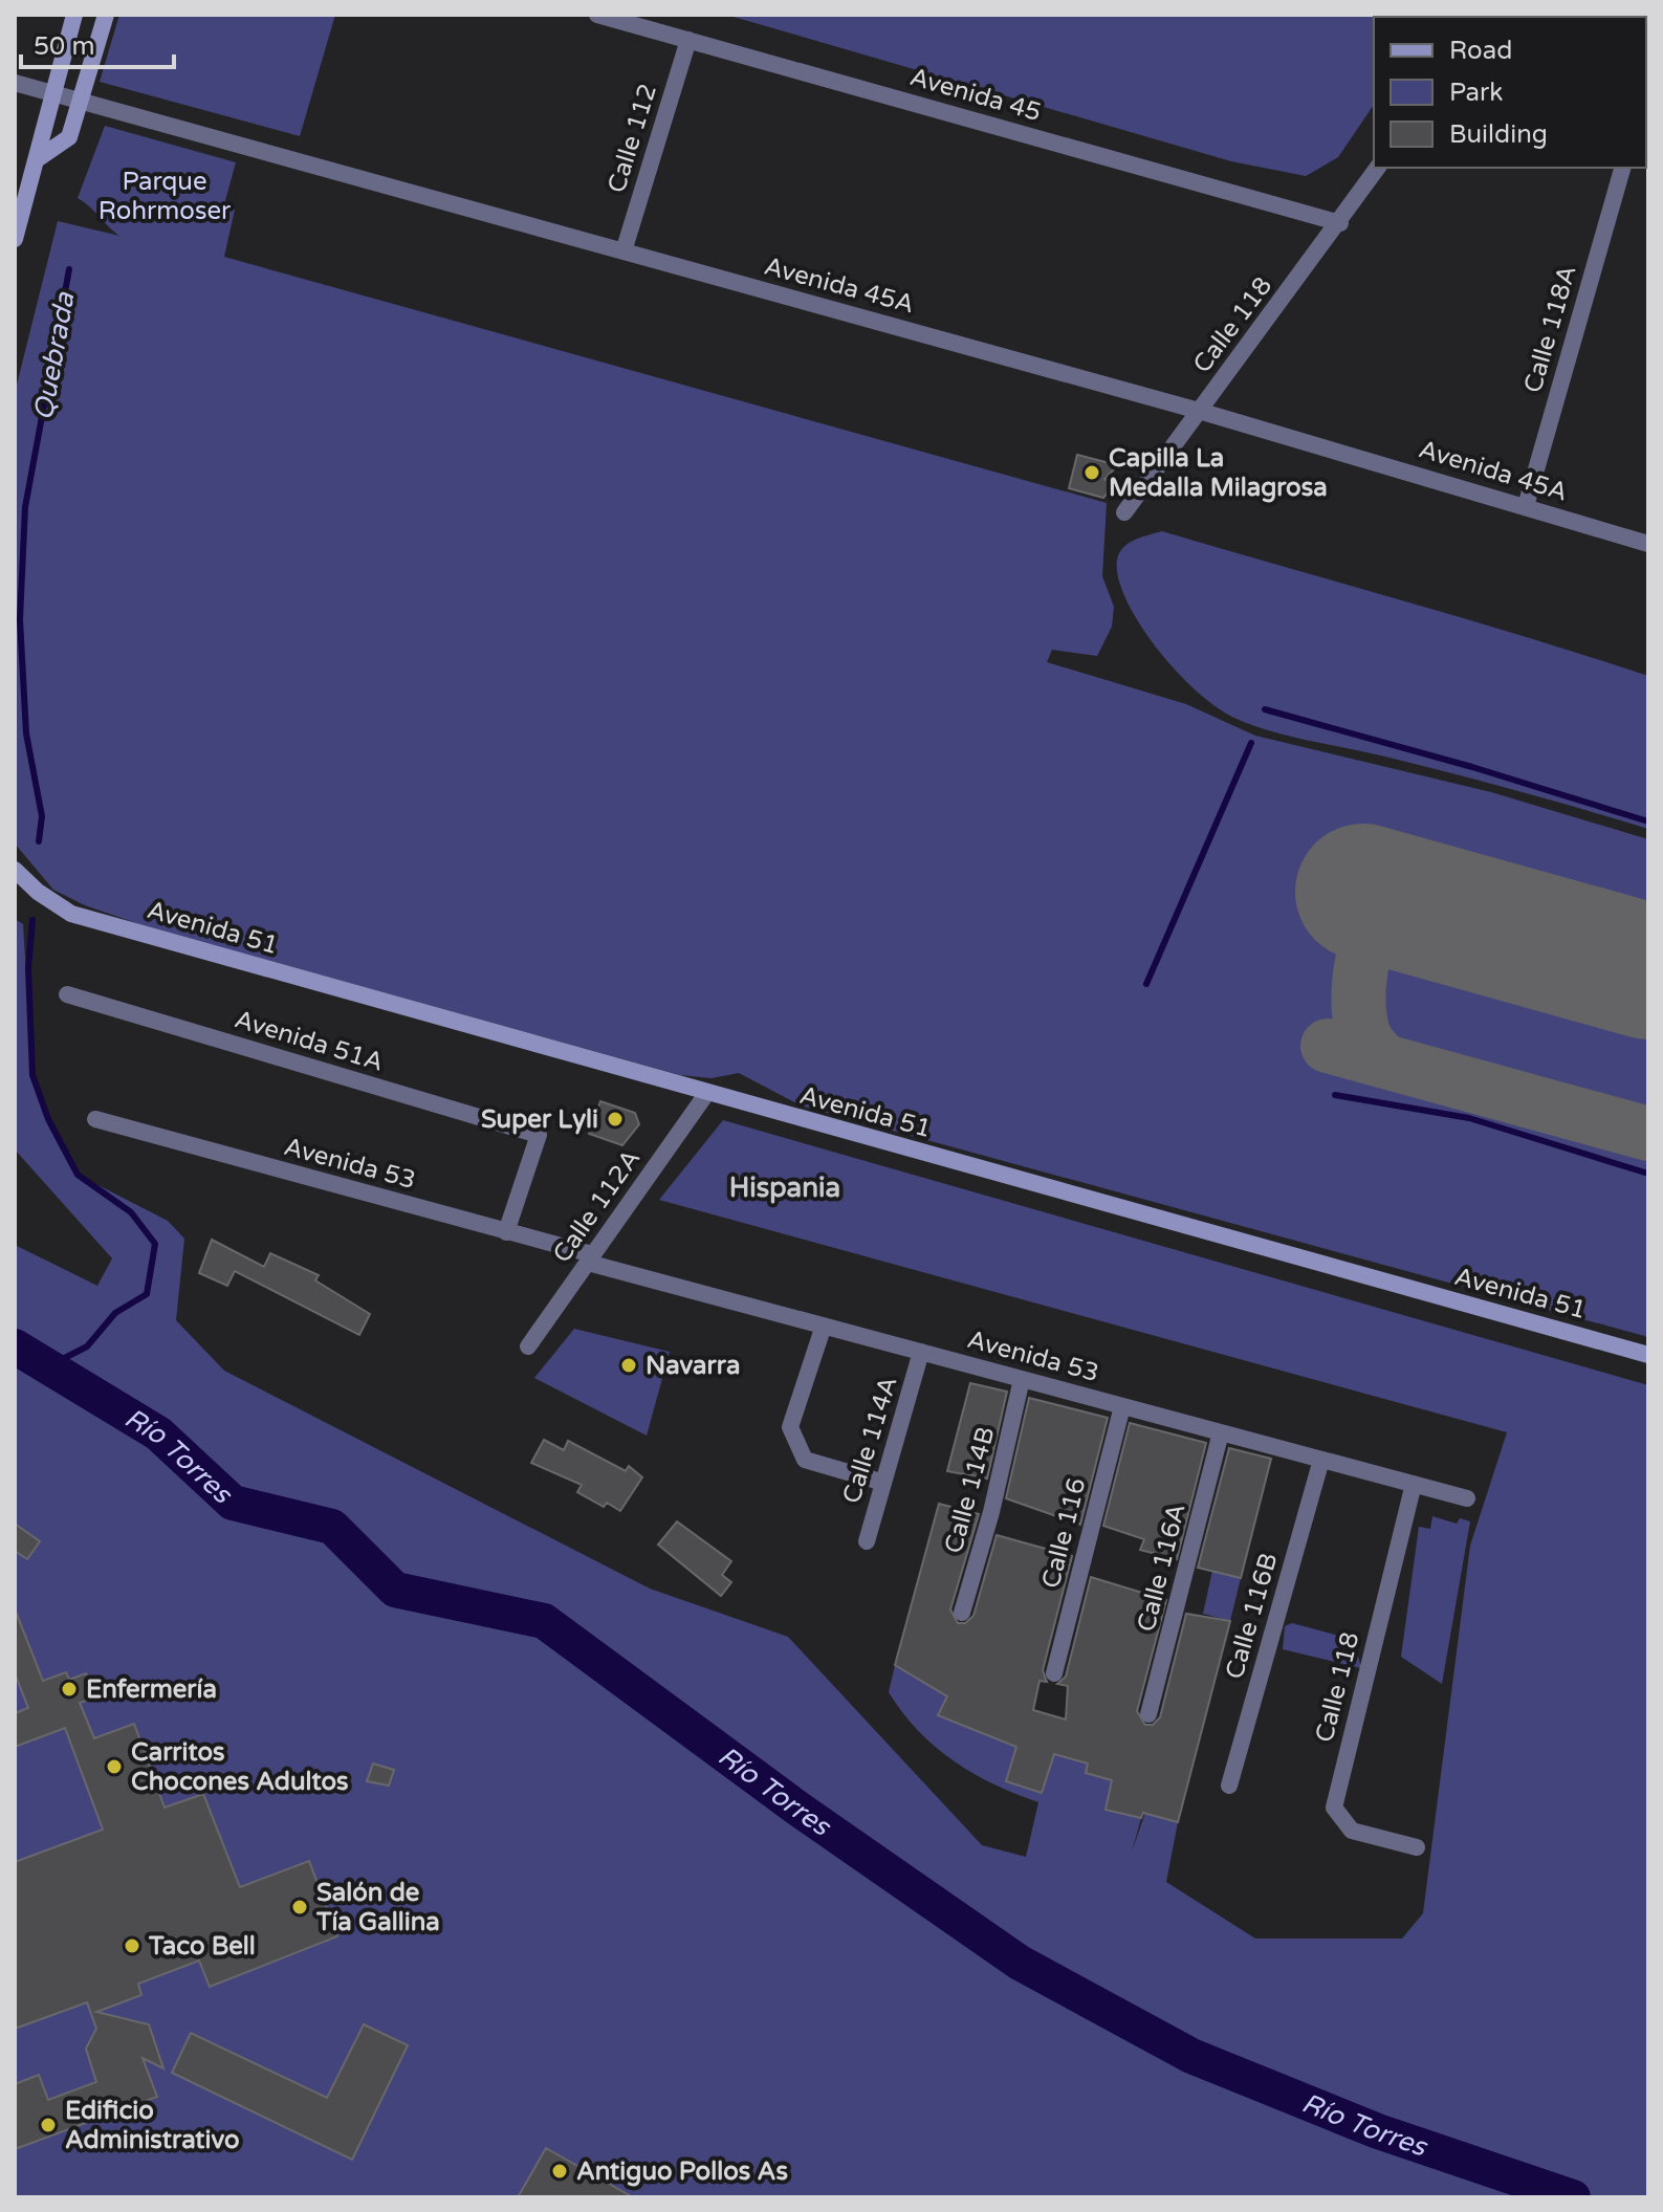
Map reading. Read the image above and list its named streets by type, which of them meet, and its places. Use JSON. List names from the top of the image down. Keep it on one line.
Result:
{"streets":{"main road":["Avenida 51"],"street":["Avenida 45","Calle 112","Avenida 45A","Calle 118","Calle 118A","Avenida 51A","Avenida 53","Calle 112A","Calle 114A","Calle 114B","Calle 116","Calle 116A","Calle 116B"]},"crossings":[["Avenida 45","Calle 112"],["Avenida 45","Calle 118"],["Calle 112","Avenida 45A"],["Avenida 45A","Calle 118"],["Avenida 45A","Calle 118A"],["Calle 118","Avenida 53"],["Avenida 51","Calle 112A"],["Avenida 51A","Avenida 53"],["Avenida 53","Calle 112A"],["Avenida 53","Calle 114A"],["Avenida 53","Calle 114B"],["Avenida 53","Calle 116"],["Avenida 53","Calle 116A"],["Avenida 53","Calle 116B"]],"districts":["Hispania"],"water":["Quebrada","Río Torres"],"parks":["Parque Rohrmoser"],"places":["Capilla La Medalla Milagrosa","Super Lyli","Navarra","Enfermería","Carritos Chocones Adultos","Salón de Tía Gallina","Taco Bell","Edificio Administrativo","Antiguo Pollos As"],"legend":["Road","Park","Building"],"scale_bar":"50 m"}
